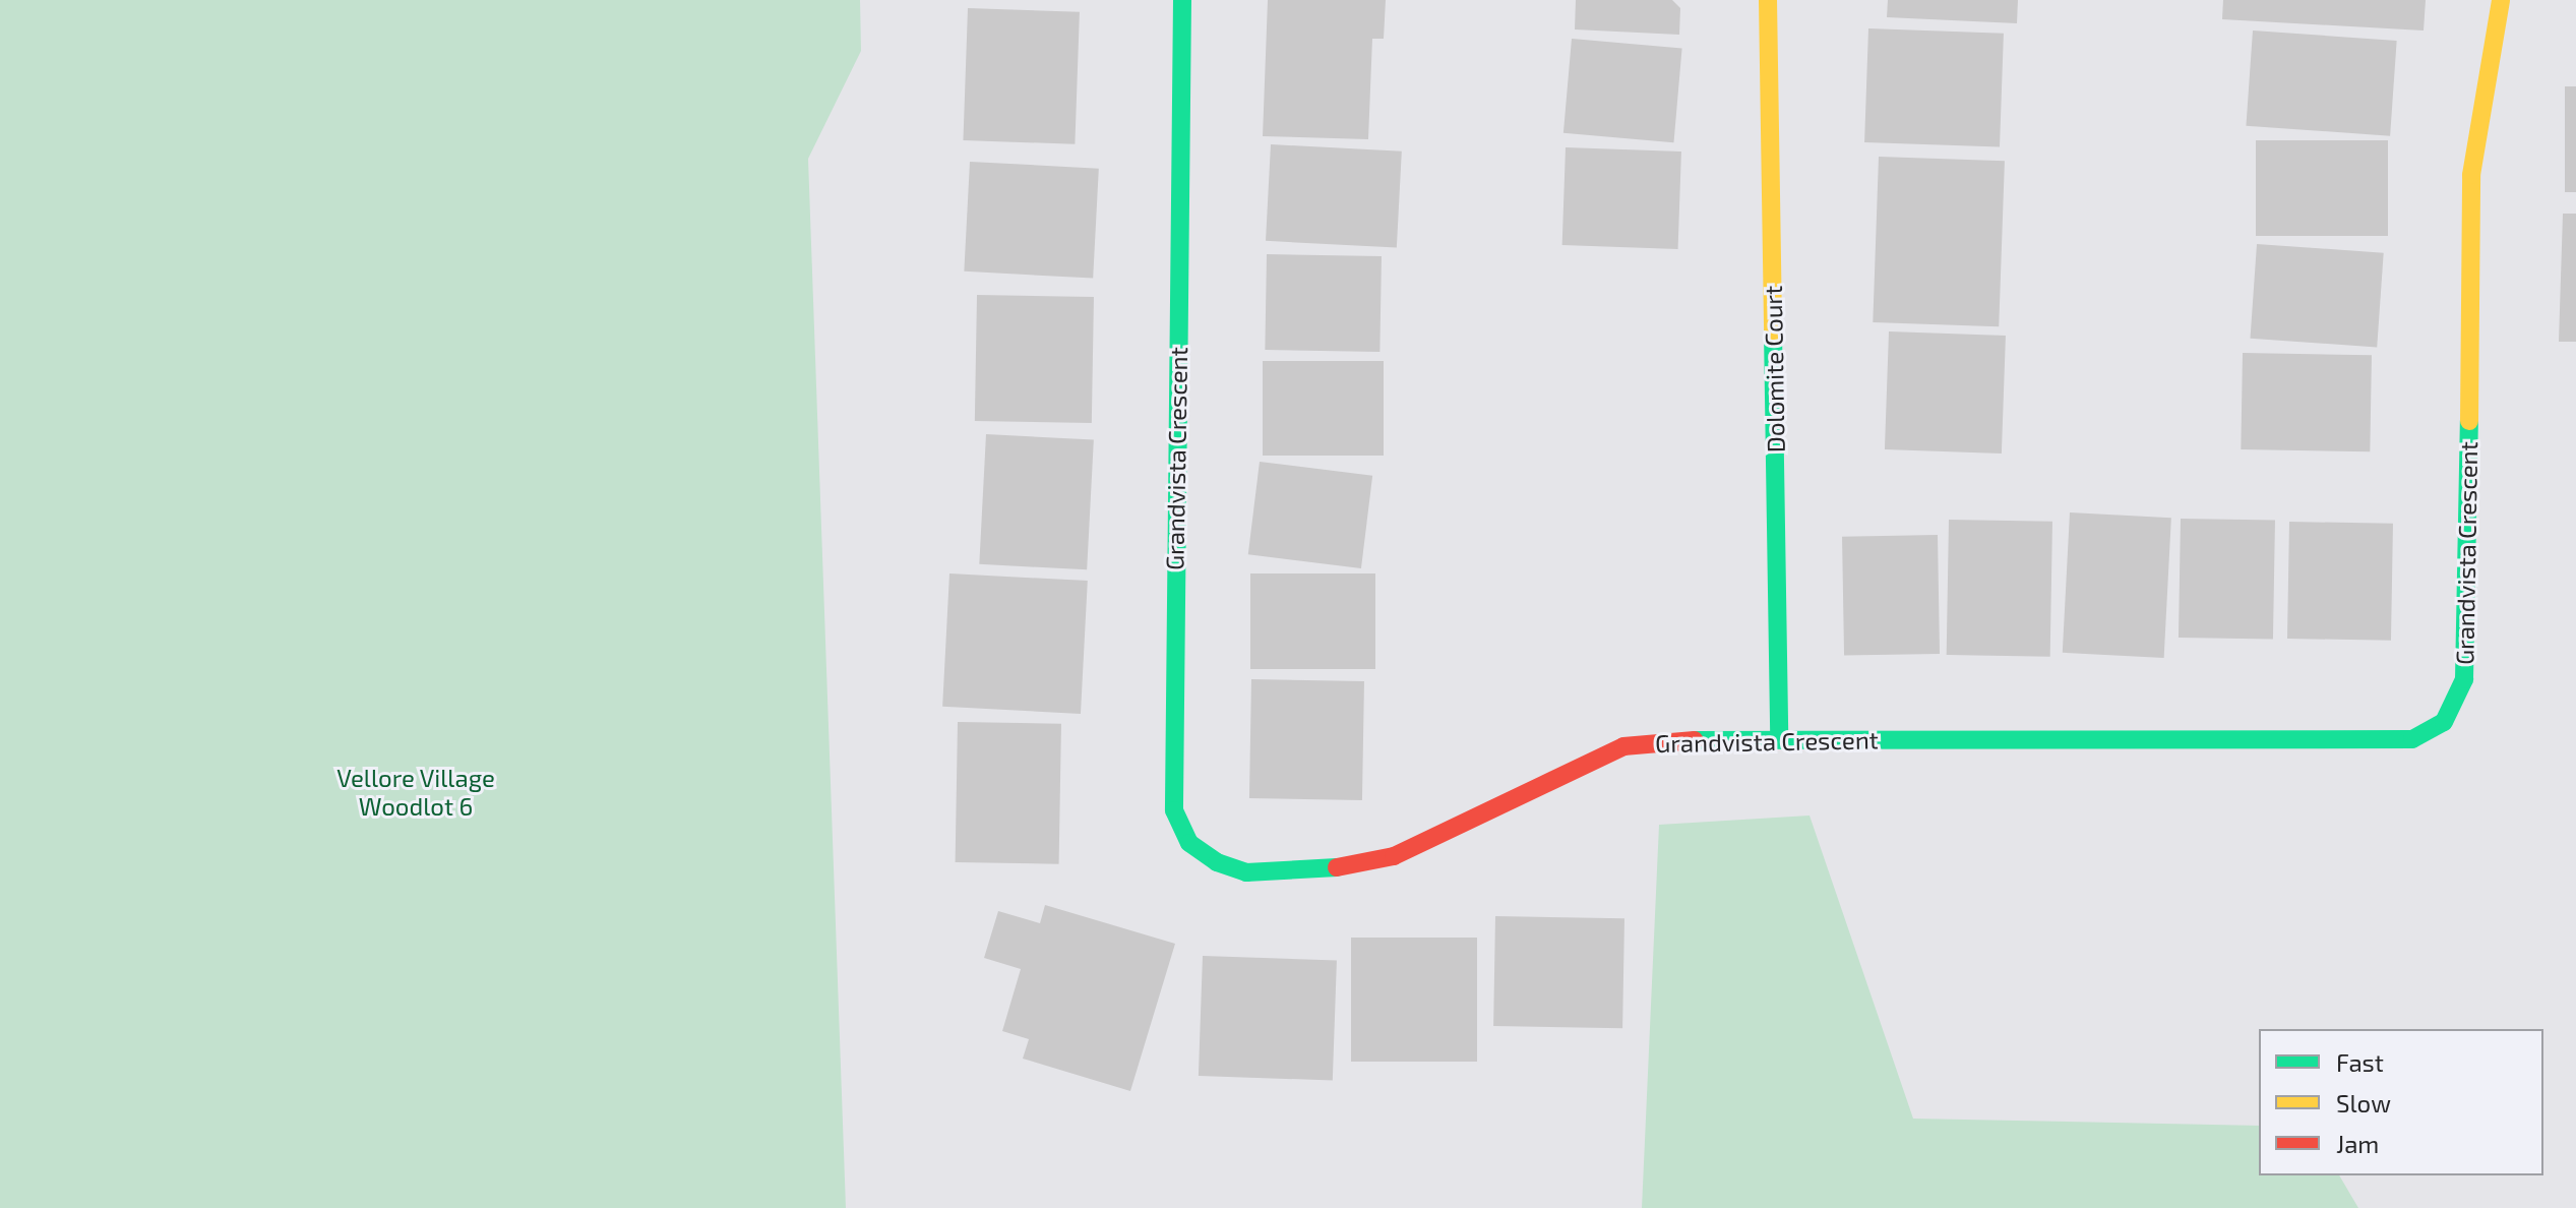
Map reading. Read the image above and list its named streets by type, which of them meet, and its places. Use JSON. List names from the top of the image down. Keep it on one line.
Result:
{"streets":{"street":["Dolomite Court","Grandvista Crescent"]},"crossings":[["Dolomite Court","Grandvista Crescent"]],"parks":["Vellore Village Woodlot 6"],"legend":["Fast","Slow","Jam"]}
